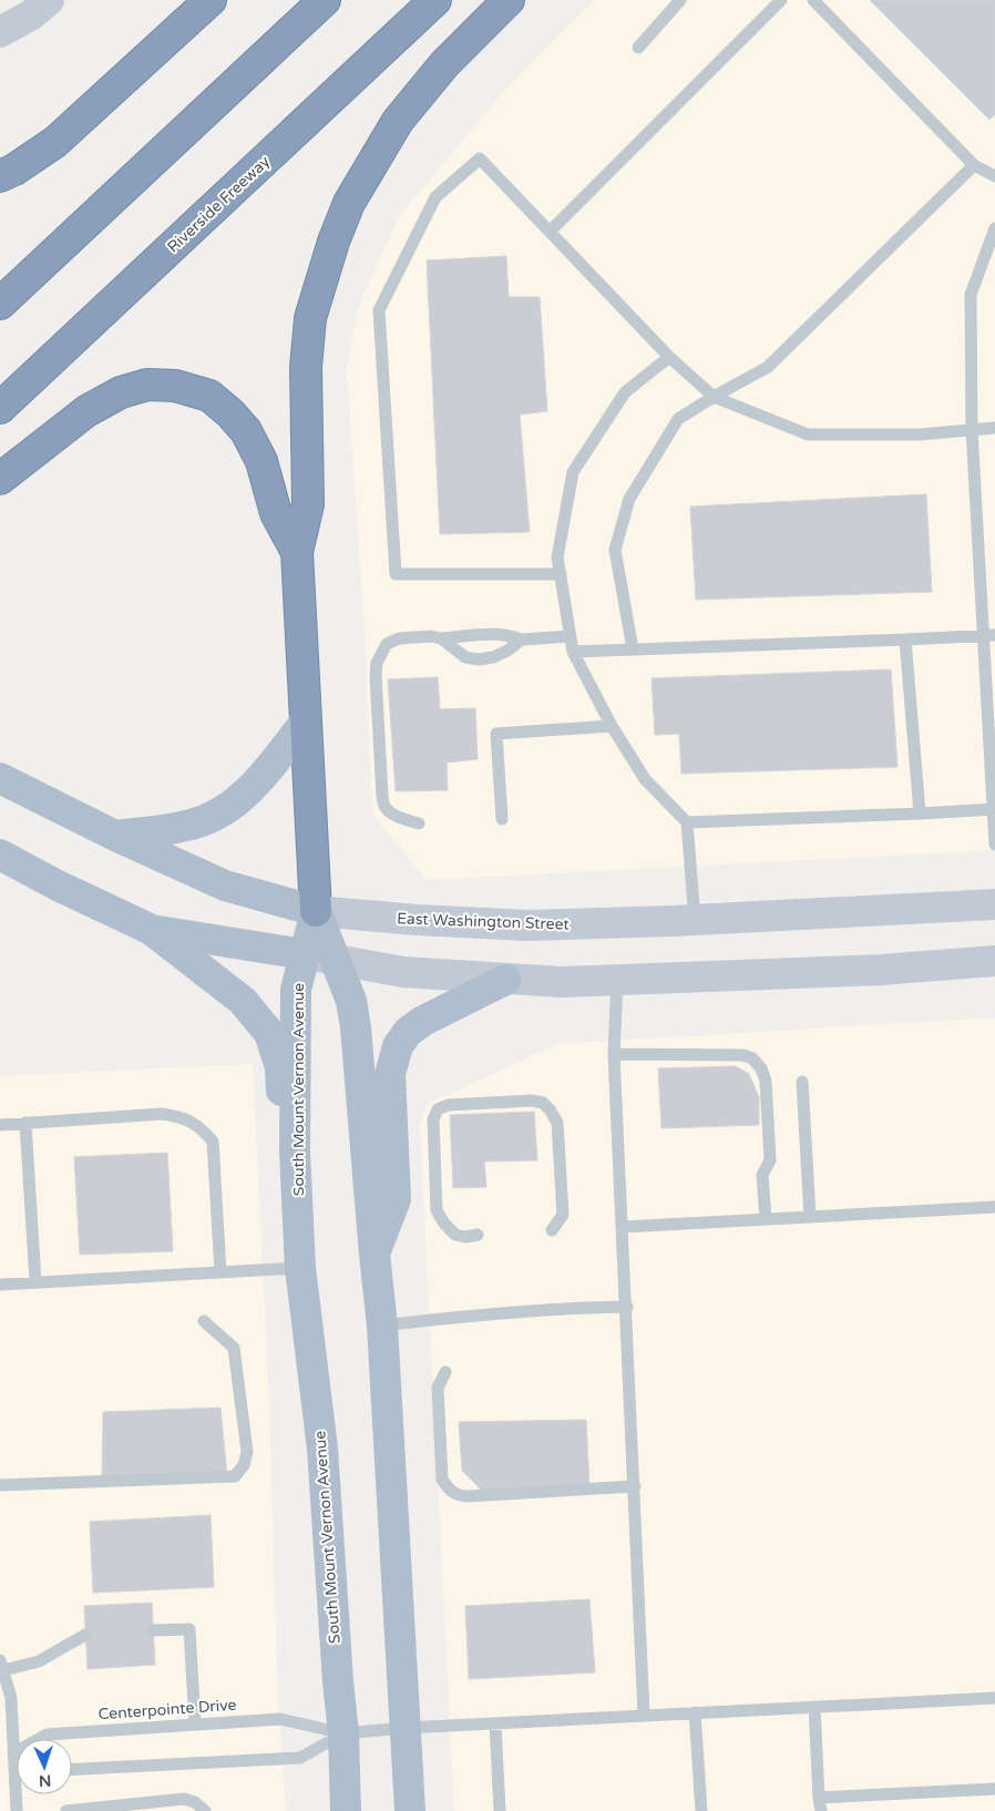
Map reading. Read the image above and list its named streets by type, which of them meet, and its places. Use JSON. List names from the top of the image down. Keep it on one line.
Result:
{"streets":{"highway":["Riverside Freeway"],"main road":["East Washington Street","South Mount Vernon Avenue"],"lane":["Centerpointe Drive"]},"crossings":[["East Washington Street","South Mount Vernon Avenue"],["South Mount Vernon Avenue","Centerpointe Drive"]],"north":"bottom"}
